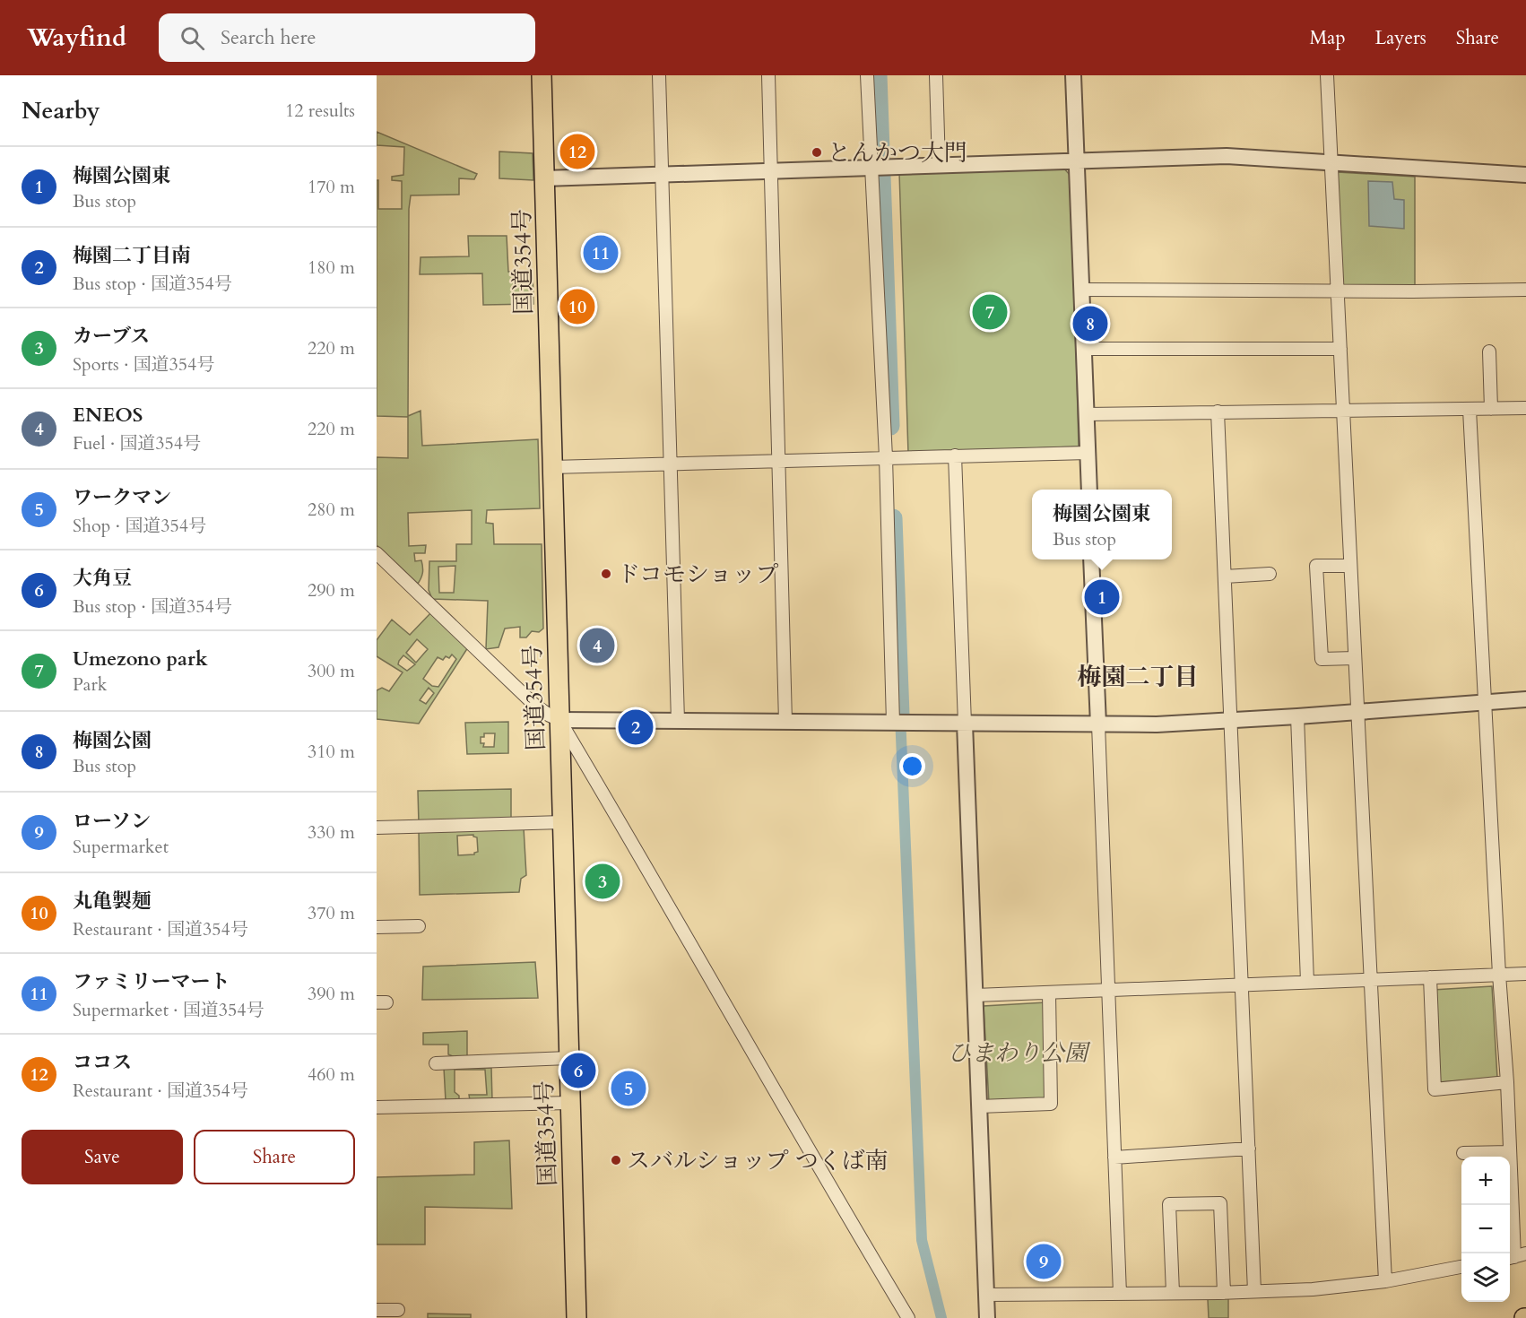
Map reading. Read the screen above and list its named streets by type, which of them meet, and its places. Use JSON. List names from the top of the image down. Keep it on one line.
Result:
{"streets":{"highway":["国道354号"]},"districts":["梅園二丁目"],"parks":["ひまわり公園"],"places":["とんかつ大門","ドコモショップ","スバルショップ つくば南"],"page":{"header":"Wayfind","search":"Search here","nav":["Map","Layers","Share"],"heading":["Nearby","12 results"],"pins":["12","11","10","7","8","1","4","2","3","6","5","9"],"list":[{"mark":"1","name":"梅園公園東","note":"Bus stop","value":"170 m"},{"mark":"2","name":"梅園二丁目南","note":"Bus stop · 国道354号","value":"180 m"},{"mark":"3","name":"カーブス","note":"Sports · 国道354号","value":"220 m"},{"mark":"4","name":"ENEOS","note":"Fuel · 国道354号","value":"220 m"},{"mark":"5","name":"ワークマン","note":"Shop · 国道354号","value":"280 m"},{"mark":"6","name":"大角豆","note":"Bus stop · 国道354号","value":"290 m"},{"mark":"7","name":"Umezono park","note":"Park","value":"300 m"},{"mark":"8","name":"梅園公園","note":"Bus stop","value":"310 m"},{"mark":"9","name":"ローソン","note":"Supermarket","value":"330 m"},{"mark":"10","name":"丸亀製麺","note":"Restaurant · 国道354号","value":"370 m"},{"mark":"11","name":"ファミリーマート","note":"Supermarket · 国道354号","value":"390 m"},{"mark":"12","name":"ココス","note":"Restaurant · 国道354号","value":"460 m"}],"popup":["梅園公園東","Bus stop"],"buttons":["Save","Share"],"map_buttons":["+","−"]}}
